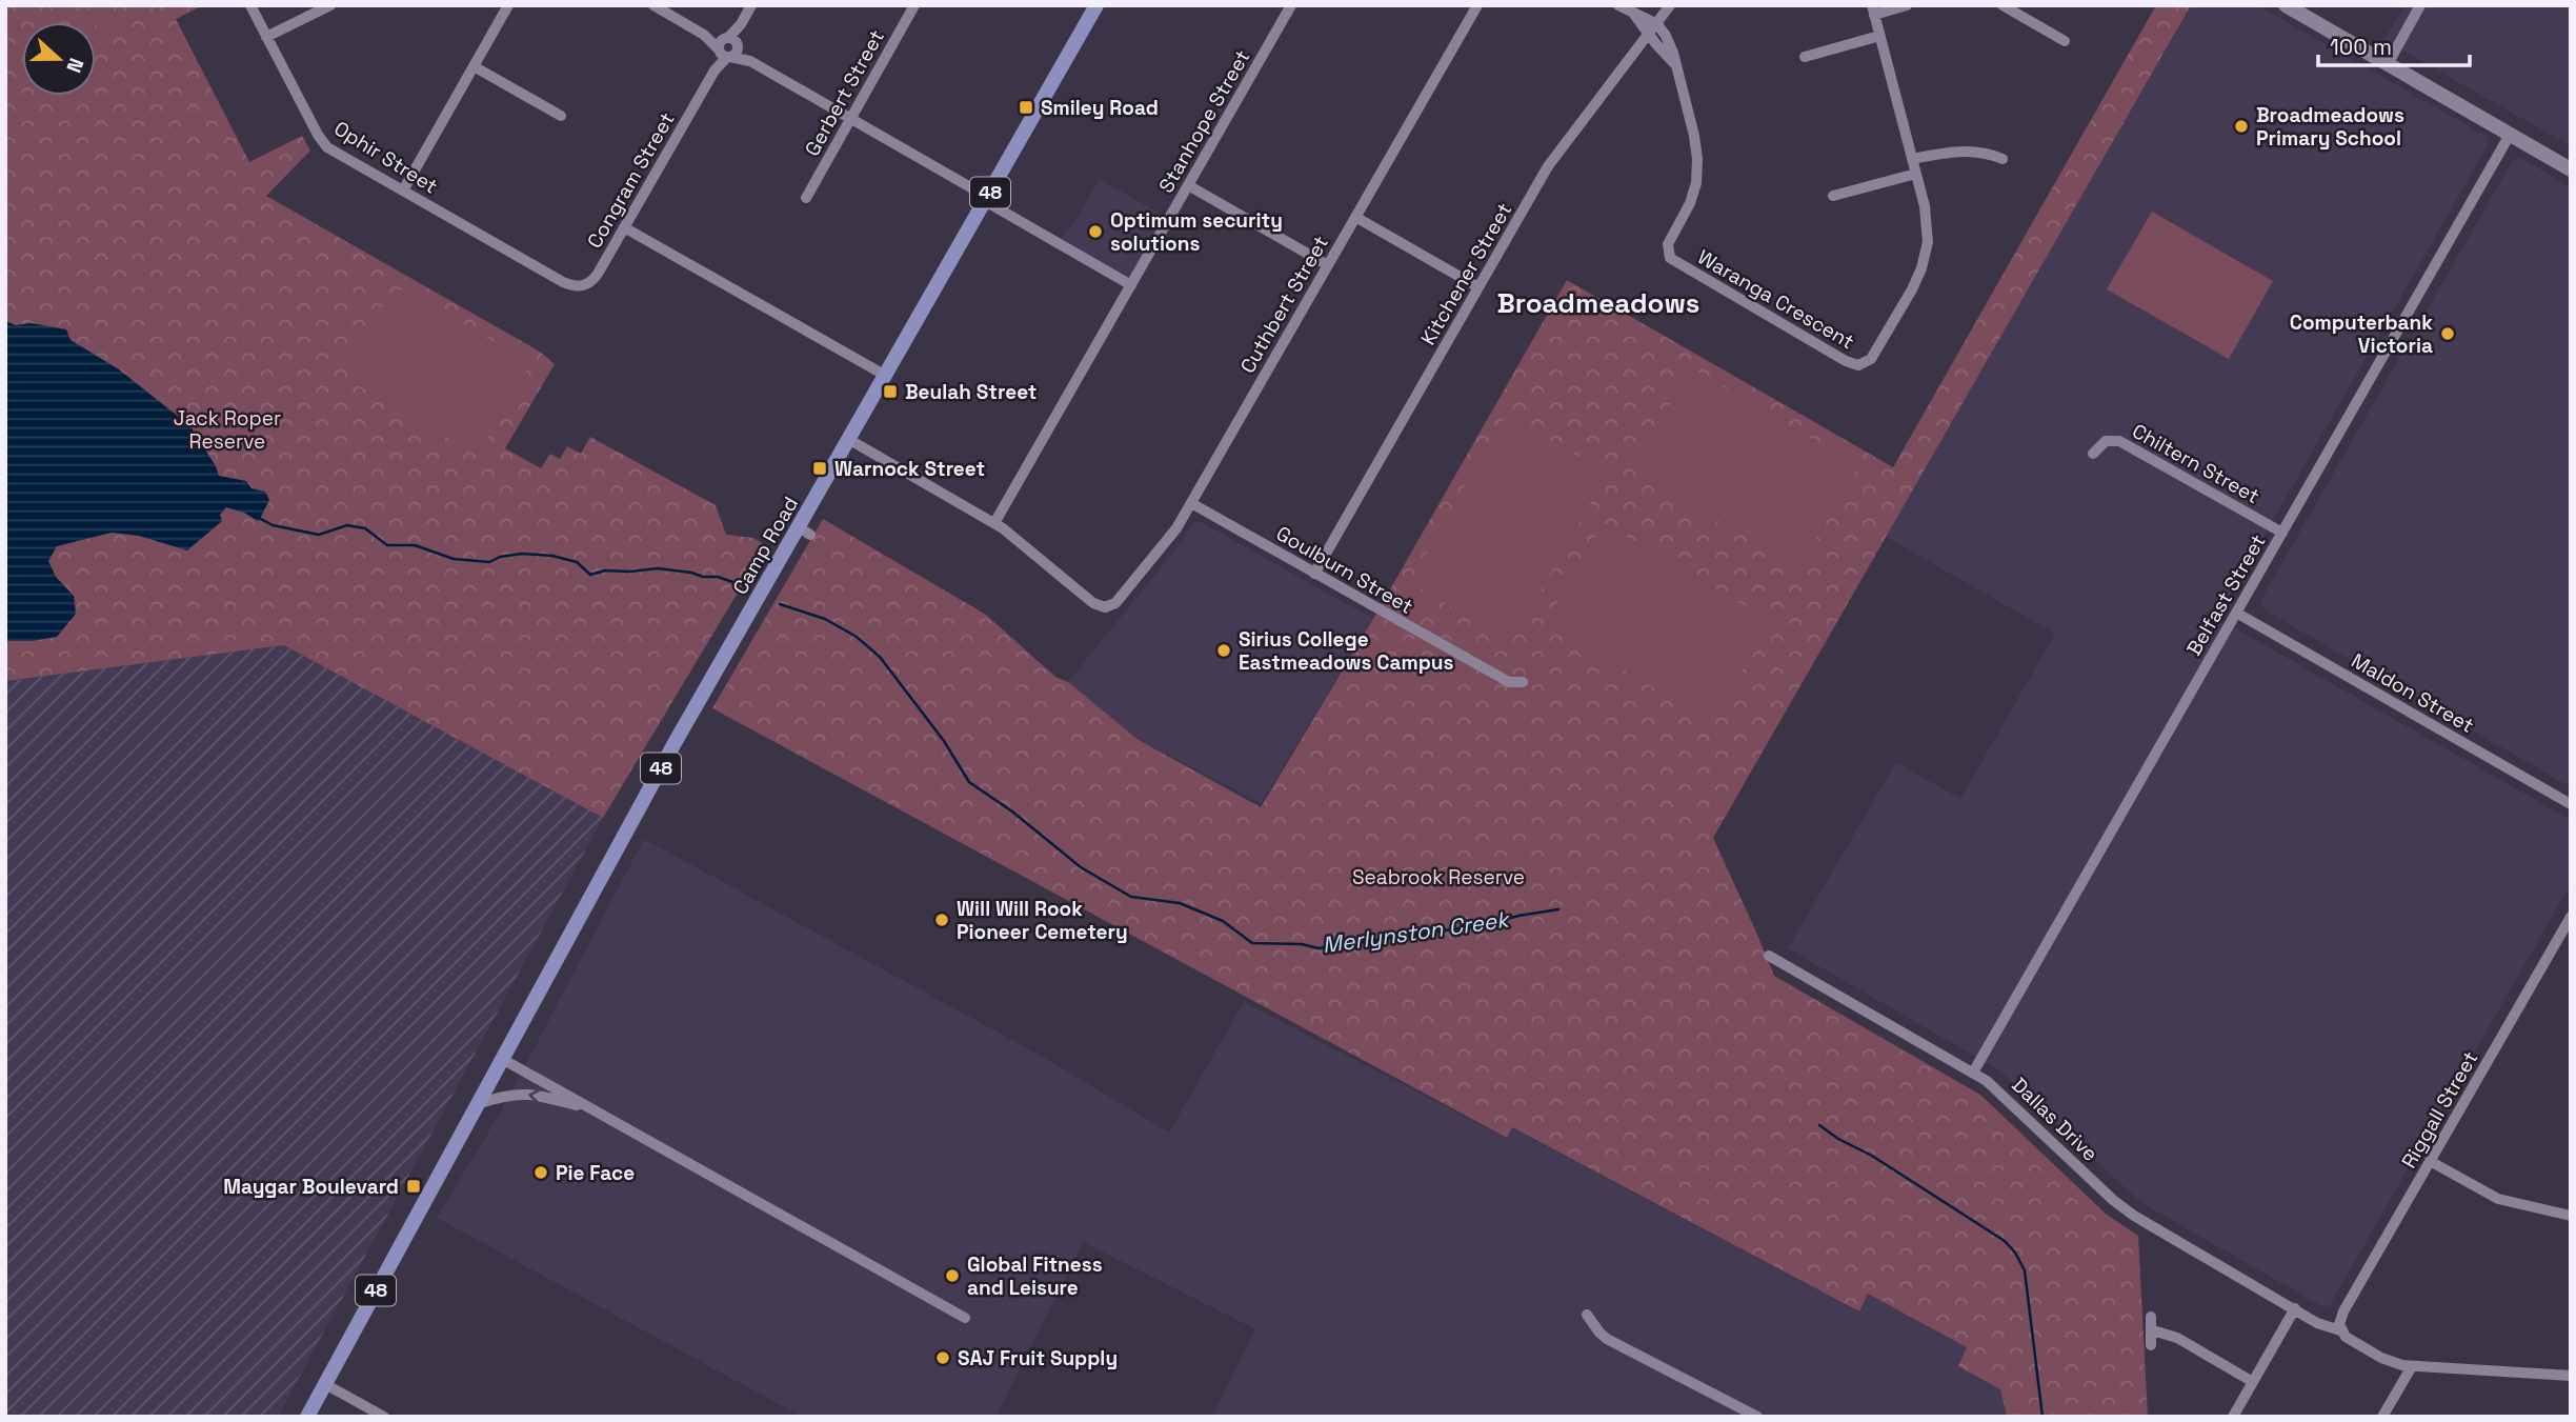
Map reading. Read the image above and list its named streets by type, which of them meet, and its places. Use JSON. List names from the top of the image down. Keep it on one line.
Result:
{"streets":{"main road":["48","Camp Road"],"street":["Gerbert Street","Stanhope Street","Ophir Street","Congram Street","Kitchener Street","Waranga Crescent","Cuthbert Street","Chiltern Street","Goulburn Street","Belfast Street","Maldon Street","Riggall Street","Dallas Drive"]},"crossings":[["Stanhope Street","Cuthbert Street"],["Ophir Street","Congram Street"],["Kitchener Street","Waranga Crescent"],["Kitchener Street","Goulburn Street"],["Cuthbert Street","Goulburn Street"],["Chiltern Street","Belfast Street"],["Belfast Street","Maldon Street"],["Belfast Street","Dallas Drive"],["Riggall Street","Dallas Drive"]],"districts":["Broadmeadows"],"water":["Merlynston Creek"],"parks":["Jack Roper Reserve","Seabrook Reserve"],"places":{"transit":["Smiley Road","Beulah Street","Warnock Street","Maygar Boulevard"],"other":["Broadmeadows Primary School","Optimum security solutions","Computerbank Victoria","Sirius College Eastmeadows Campus","Will Will Rook Pioneer Cemetery","Pie Face","Global Fitness and Leisure","SAJ Fruit Supply"]},"scale_bar":"100 m","north":"right"}
